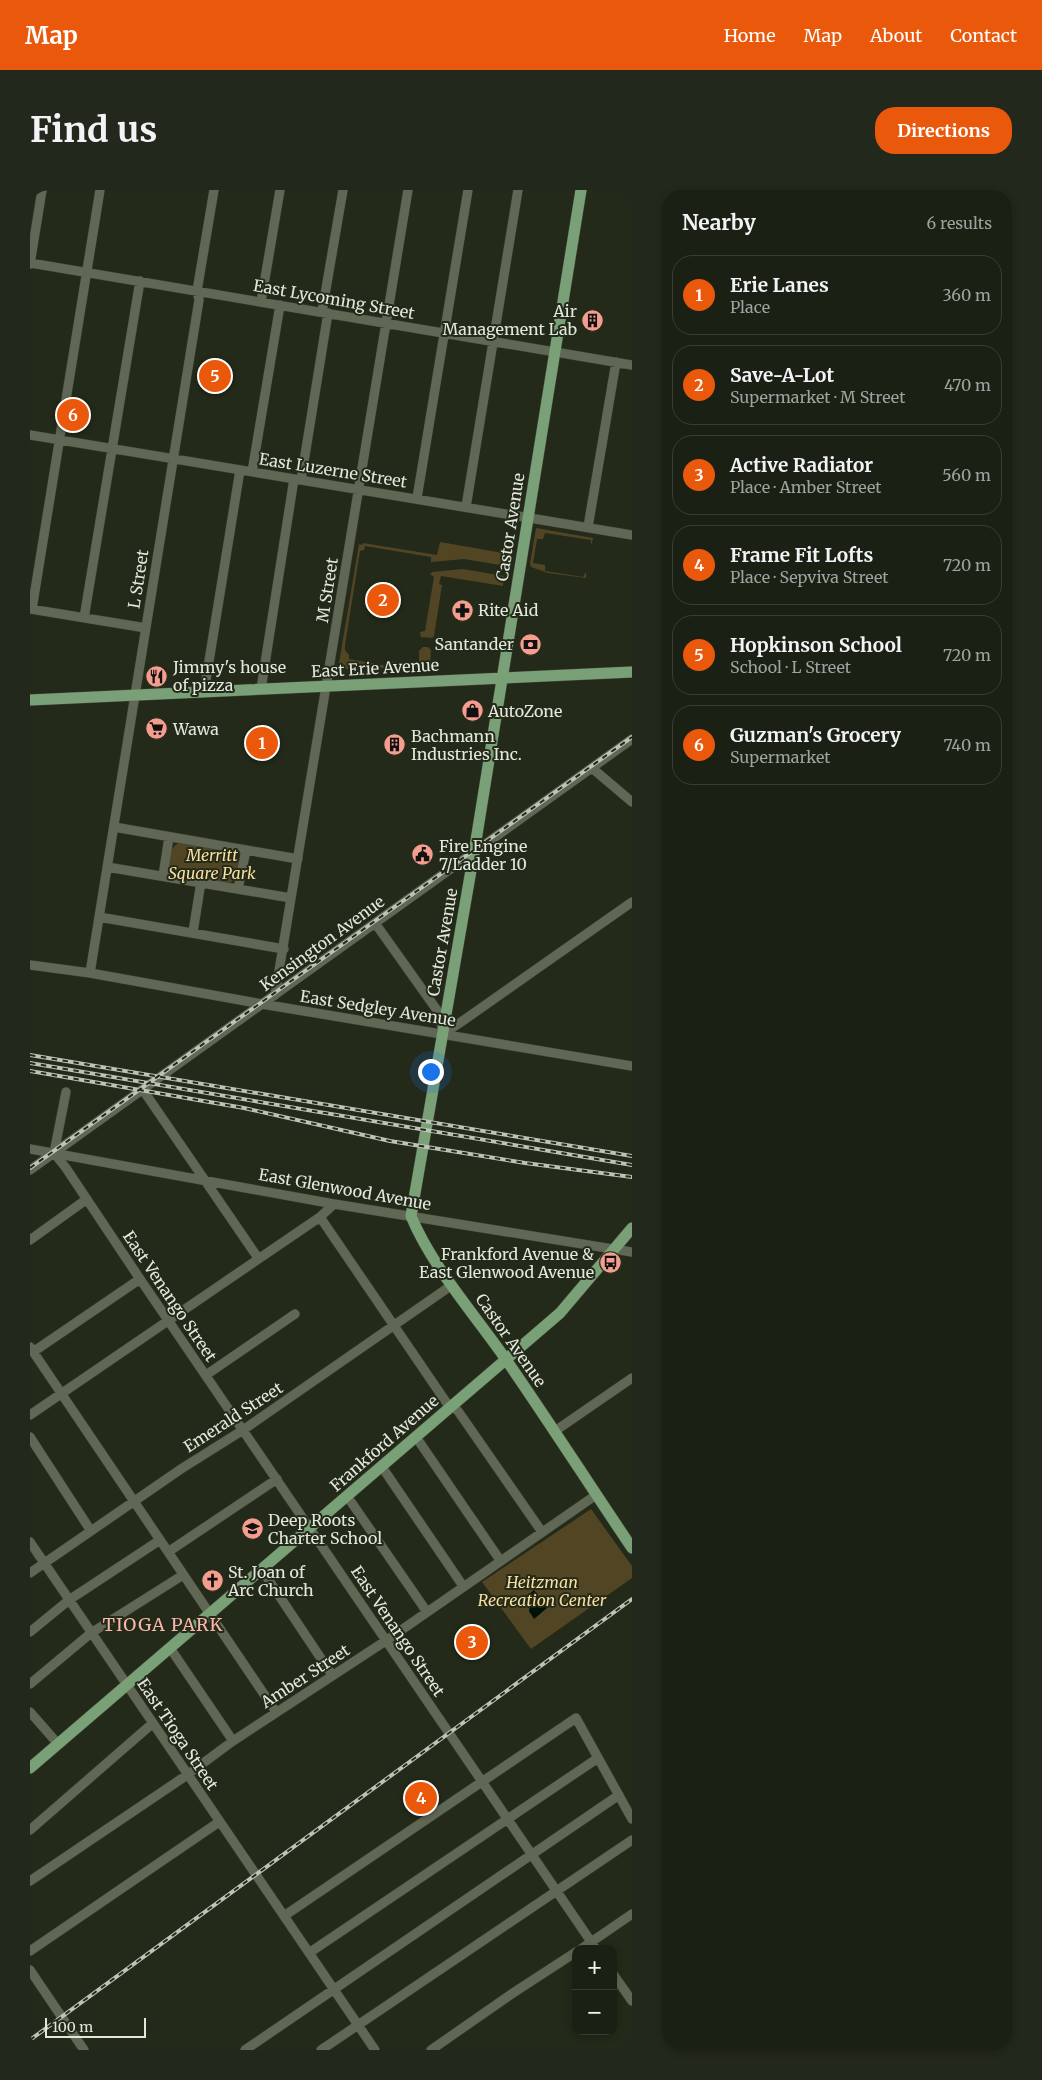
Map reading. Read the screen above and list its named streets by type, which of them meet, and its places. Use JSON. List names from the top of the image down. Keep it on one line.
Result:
{"streets":{"main road":["Castor Avenue","East Erie Avenue","Frankford Avenue"],"street":["East Lycoming Street","East Luzerne Street","L Street","M Street","Kensington Avenue","East Sedgley Avenue","East Glenwood Avenue","East Venango Street","Emerald Street","Amber Street","East Tioga Street"]},"crossings":[["East Lycoming Street","Castor Avenue"],["East Lycoming Street","L Street"],["East Lycoming Street","M Street"],["East Luzerne Street","Castor Avenue"],["East Luzerne Street","L Street"],["East Luzerne Street","M Street"],["Castor Avenue","East Erie Avenue"],["Castor Avenue","Kensington Avenue"],["Castor Avenue","East Sedgley Avenue"],["Castor Avenue","East Glenwood Avenue"],["Castor Avenue","Emerald Street"],["Castor Avenue","Frankford Avenue"],["Castor Avenue","Amber Street"],["L Street","East Erie Avenue"],["L Street","East Sedgley Avenue"],["M Street","East Erie Avenue"],["M Street","Kensington Avenue"],["Kensington Avenue","East Sedgley Avenue"],["Kensington Avenue","East Glenwood Avenue"],["Kensington Avenue","East Venango Street"],["East Glenwood Avenue","East Venango Street"],["East Glenwood Avenue","Frankford Avenue"],["East Venango Street","Emerald Street"],["East Venango Street","Frankford Avenue"],["East Venango Street","Amber Street"],["Emerald Street","East Tioga Street"],["Frankford Avenue","East Tioga Street"],["Amber Street","East Tioga Street"]],"districts":["TIOGA PARK"],"parks":["Merritt Square Park","Heitzman Recreation Center"],"places":{"building":["Air Management Lab","Bachmann Industries Inc."],"pharmacy":["Rite Aid"],"bank":["Santander"],"restaurant":["Jimmy's house of pizza"],"shop":["AutoZone"],"supermarket":["Wawa"],"public building":["Fire Engine 7/Ladder 10"],"bus stop":["Frankford Avenue & East Glenwood Avenue"],"school or university":["Deep Roots Charter School"],"church":["St. Joan of Arc Church"]},"scale_bar":"100 m","page":{"header":"Map","nav":["Home","Map","About","Contact"],"buttons":"Directions","title":"Find us","heading":["Nearby","6 results"],"list":[{"mark":"1","name":"Erie Lanes","note":"Place","value":"360 m"},{"mark":"2","name":"Save-A-Lot","note":"Supermarket · M Street","value":"470 m"},{"mark":"3","name":"Active Radiator","note":"Place · Amber Street","value":"560 m"},{"mark":"4","name":"Frame Fit Lofts","note":"Place · Sepviva Street","value":"720 m"},{"mark":"5","name":"Hopkinson School","note":"School · L Street","value":"720 m"},{"mark":"6","name":"Guzman's Grocery","note":"Supermarket","value":"740 m"}],"pins":["5","6","2","1","3","4"],"map_buttons":["+","−"],"scale":"100 m"}}
